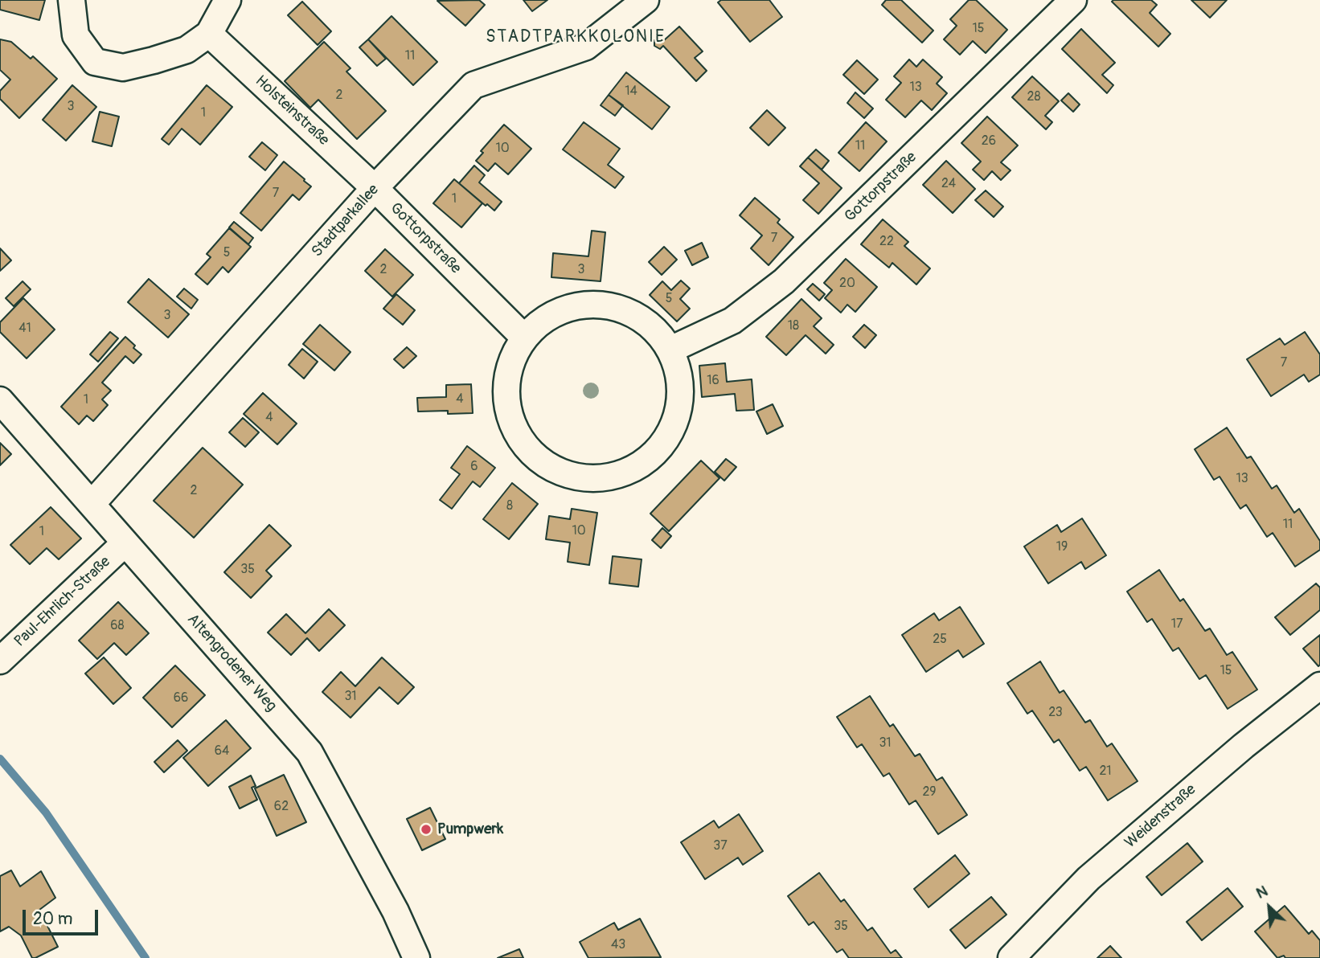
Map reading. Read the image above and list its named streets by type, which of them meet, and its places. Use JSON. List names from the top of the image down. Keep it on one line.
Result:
{"streets":{"street":["Holsteinstraße","Gottorpstraße","Stadtparkallee","Paul-Ehrlich-Straße","Altengrodener Weg","Weidenstraße"]},"crossings":[["Holsteinstraße","Gottorpstraße"],["Holsteinstraße","Stadtparkallee"],["Gottorpstraße","Stadtparkallee"],["Stadtparkallee","Altengrodener Weg"],["Paul-Ehrlich-Straße","Altengrodener Weg"]],"districts":["STADTPARKKOLONIE"],"places":["Pumpwerk"],"house_numbers":["15","11","13","14","2","28","3","1","26","11","10","24","7","1","7","22","5","2","3","20","5","3","18","41","7","16","4","1","4","6","13","2","8","11","10","1","19","35","17","68","25","15","31","66","23","31","64","21","29","62","37","35","43"],"scale_bar":"20 m","north":"top left"}
